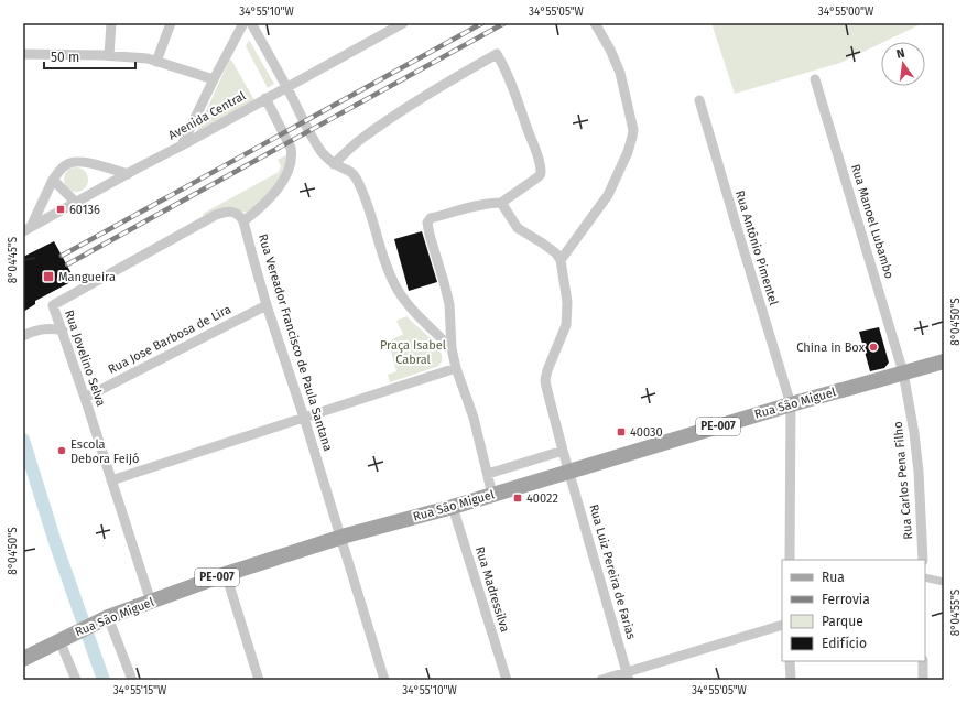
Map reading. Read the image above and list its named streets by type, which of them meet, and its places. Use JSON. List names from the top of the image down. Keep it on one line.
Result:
{"streets":{"main road":["Rua São Miguel","PE-007"],"street":["Avenida Central","Rua Manoel Lubambo","Rua Antônio Pimentel","Rua Jose Barbosa de Lira","Rua Vereador Francisco de Paula Santana","Rua Jovelino Selva","Rua Carlos Pena Filho","Rua Luiz Pereira de Farias","Rua Madressilva"]},"crossings":[["Rua Manoel Lubambo","Rua São Miguel"],["Rua Manoel Lubambo","Rua Carlos Pena Filho"],["Rua Antônio Pimentel","Rua São Miguel"],["Rua Jose Barbosa de Lira","Rua Vereador Francisco de Paula Santana"],["Rua Jose Barbosa de Lira","Rua Jovelino Selva"],["Rua Vereador Francisco de Paula Santana","Rua Jovelino Selva"],["Rua Vereador Francisco de Paula Santana","Rua São Miguel"],["Rua Jovelino Selva","Rua São Miguel"],["Rua São Miguel","Rua Carlos Pena Filho"],["Rua São Miguel","Rua Luiz Pereira de Farias"],["Rua São Miguel","Rua Madressilva"]],"parks":["Praça Isabel Cabral"],"places":{"transit":["60136","Mangueira","40030","40022"],"other":["China in Box","Escola Debora Feijó"]},"legend":["Rua","Ferrovia","Parque","Edifício"],"scale_bar":"50 m","north":"top","coordinates":["34°55'10\"W","34°55'05\"W","34°55'00\"W","8°04'45\"S","8°04'50\"S","8°04'55\"S","34°55'15\"W"]}
